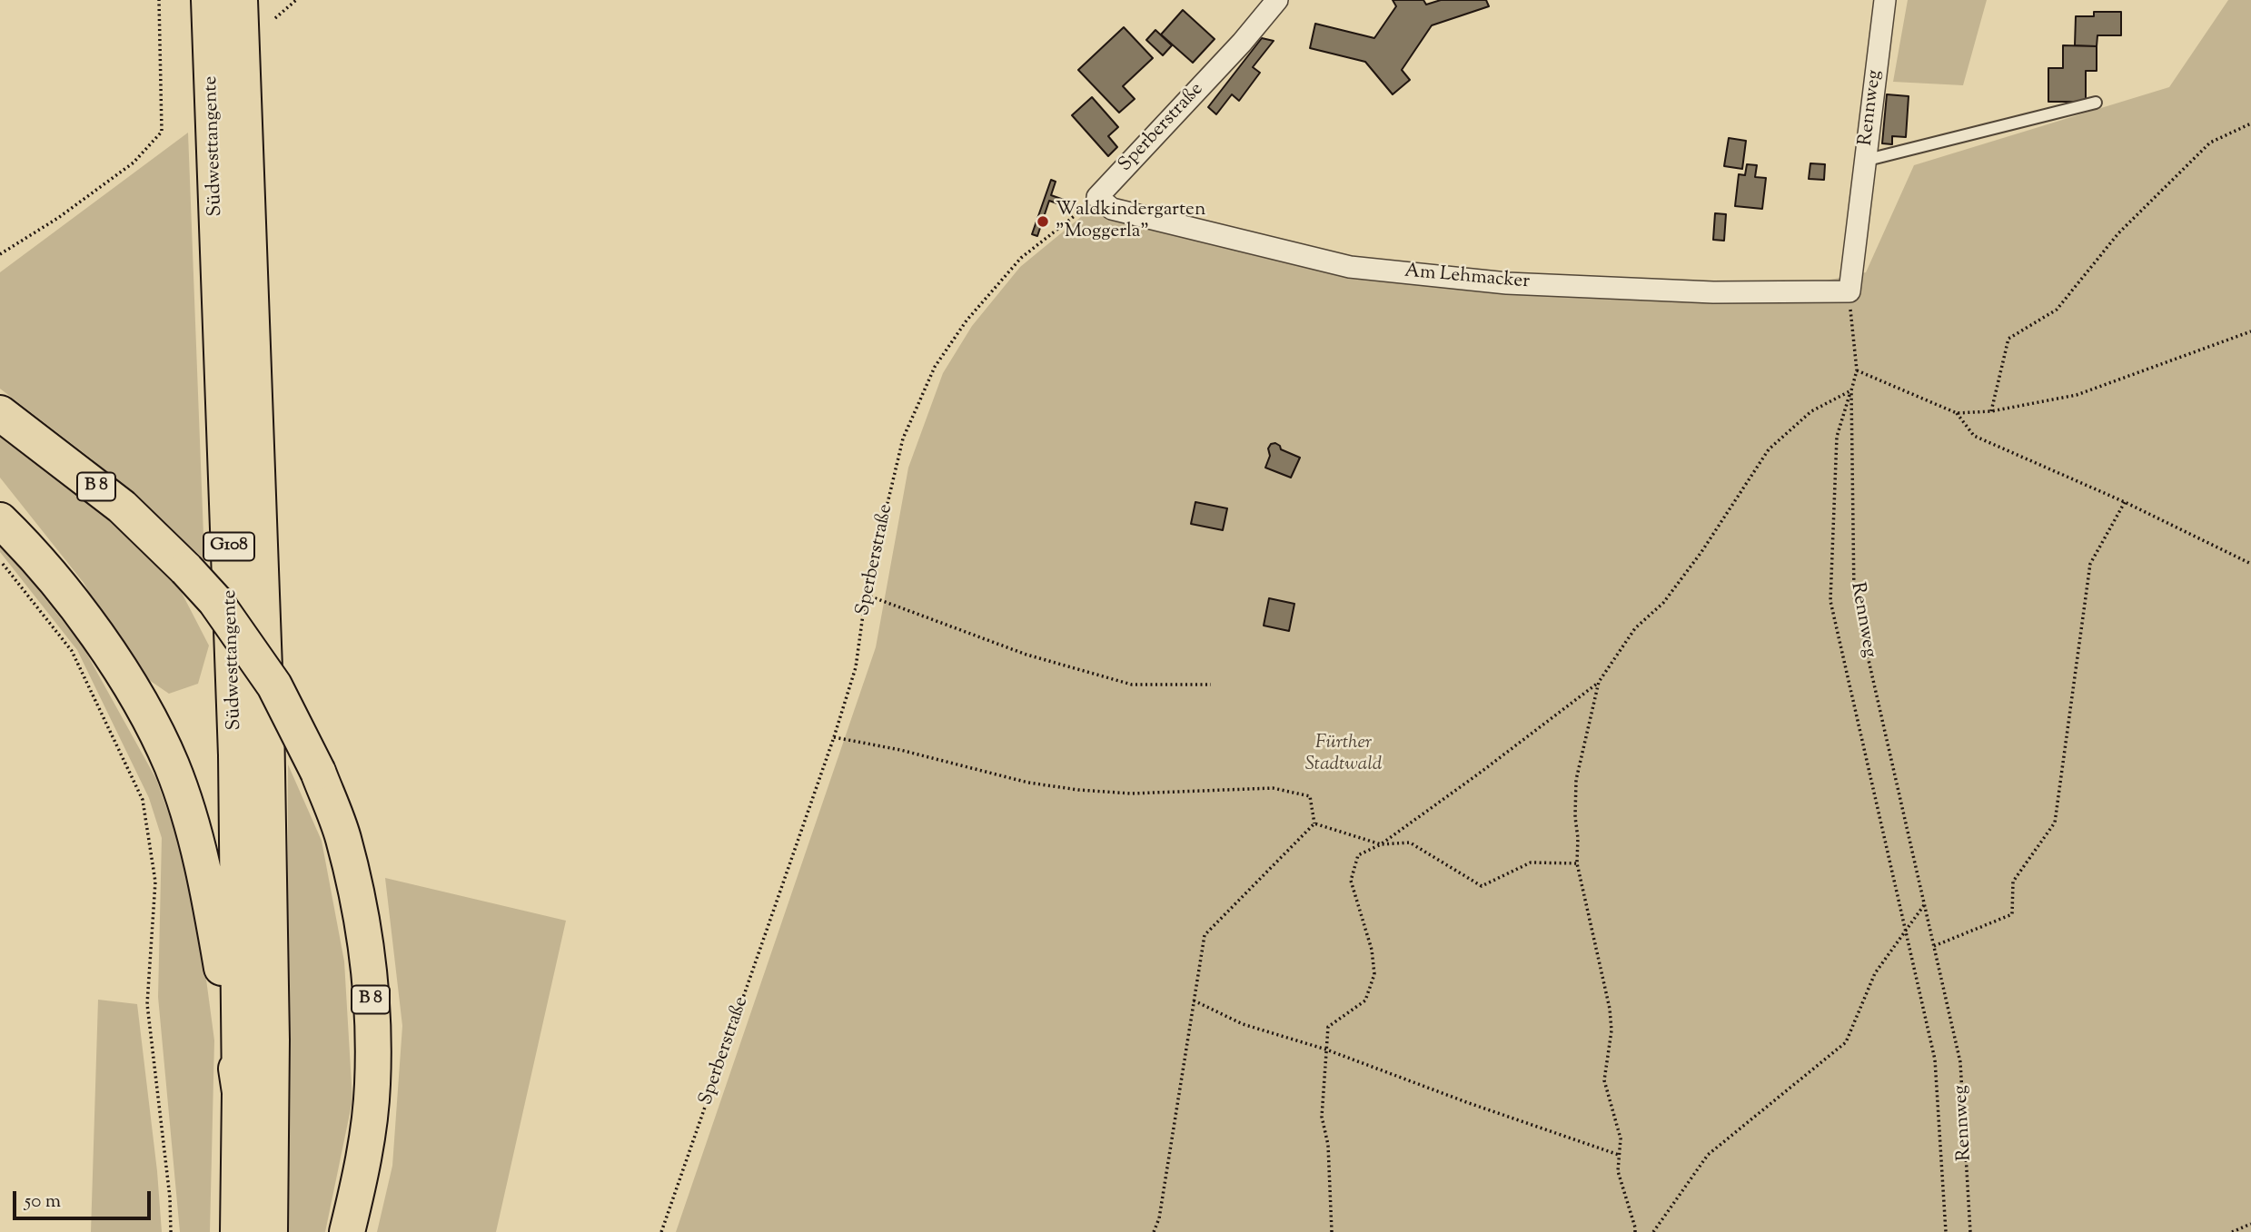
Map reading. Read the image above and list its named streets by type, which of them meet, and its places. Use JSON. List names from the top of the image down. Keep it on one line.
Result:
{"streets":{"highway":["Südwesttangente","B 8","G108"],"street":["Rennweg","Sperberstraße","Am Lehmacker"]},"crossings":[["Rennweg","Am Lehmacker"],["Sperberstraße","Am Lehmacker"]],"parks":["Fürther Stadtwald"],"places":["Waldkindergarten \"Moggerla\""],"scale_bar":"50 m"}
